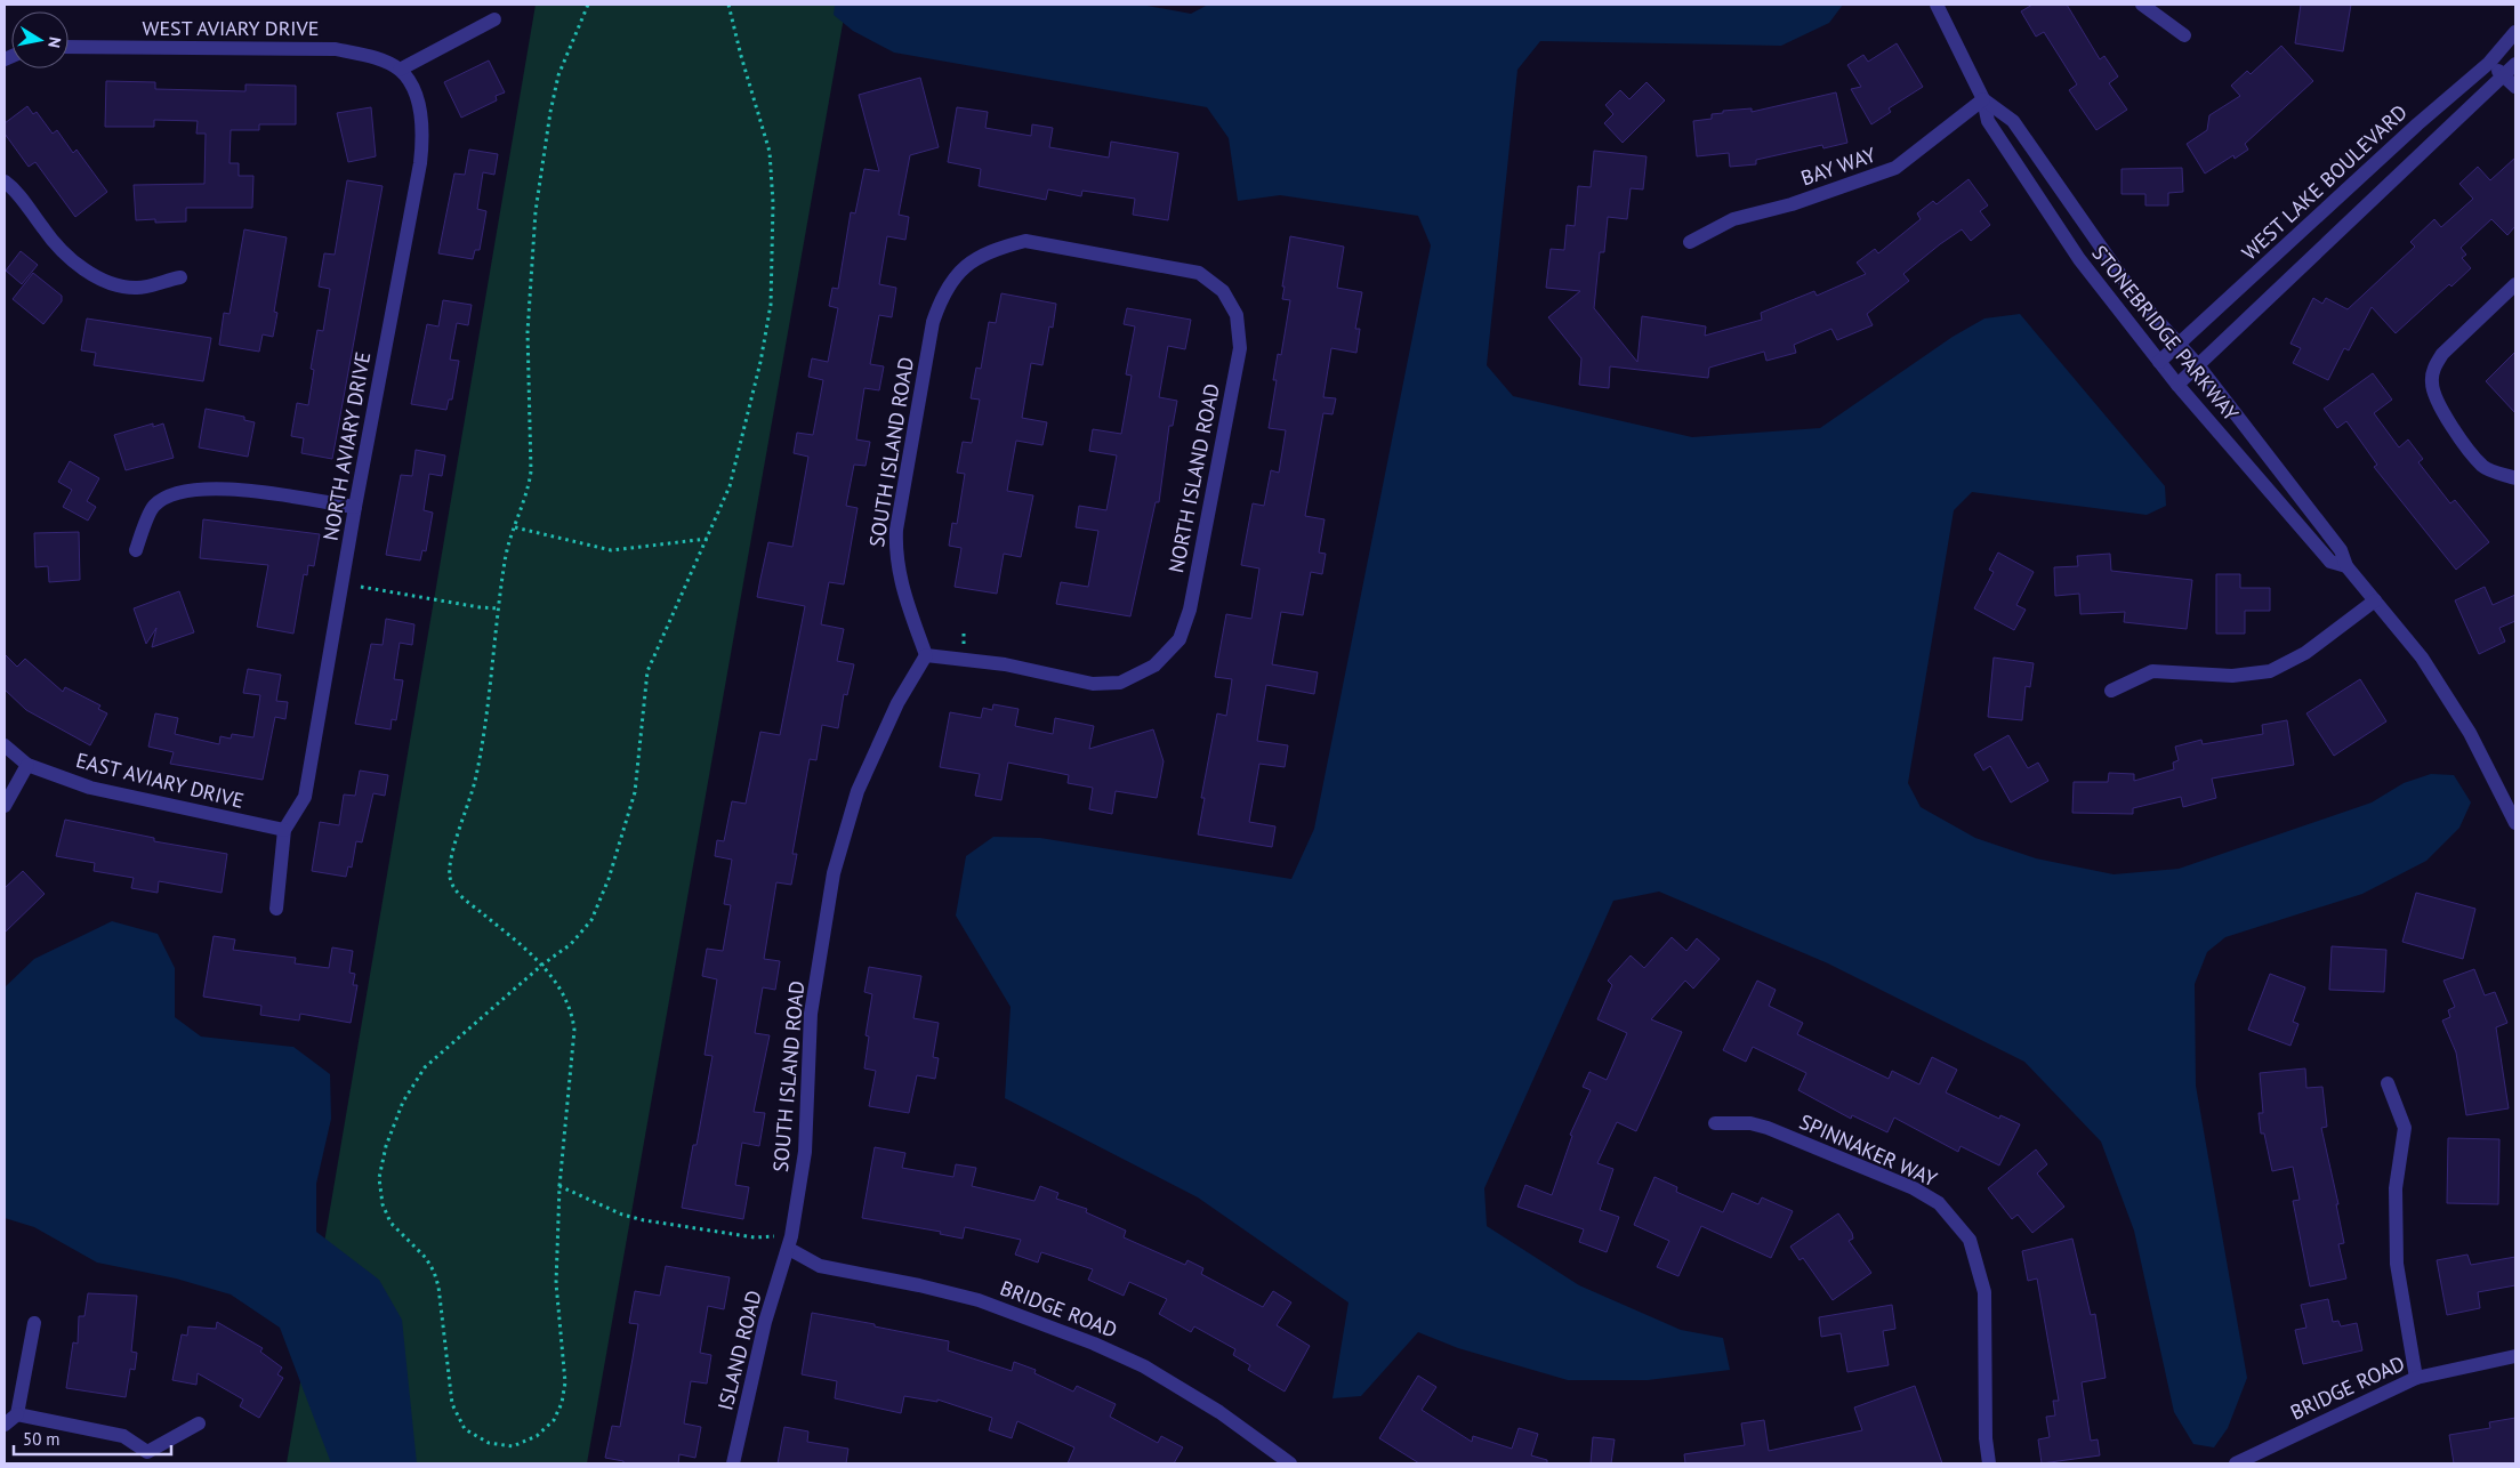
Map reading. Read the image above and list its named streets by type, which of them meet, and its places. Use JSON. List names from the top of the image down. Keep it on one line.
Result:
{"streets":{"street":["WEST AVIARY DRIVE","BAY WAY","WEST LAKE BOULEVARD","STONEBRIDGE PARKWAY","NORTH AVIARY DRIVE","SOUTH ISLAND ROAD","NORTH ISLAND ROAD","EAST AVIARY DRIVE","SPINNAKER WAY","BRIDGE ROAD","ISLAND ROAD"]},"crossings":[["WEST AVIARY DRIVE","NORTH AVIARY DRIVE"],["BAY WAY","STONEBRIDGE PARKWAY"],["WEST LAKE BOULEVARD","STONEBRIDGE PARKWAY"],["NORTH AVIARY DRIVE","EAST AVIARY DRIVE"],["SOUTH ISLAND ROAD","NORTH ISLAND ROAD"],["SOUTH ISLAND ROAD","BRIDGE ROAD"],["SOUTH ISLAND ROAD","ISLAND ROAD"],["BRIDGE ROAD","ISLAND ROAD"]],"scale_bar":"50 m","north":"right"}
